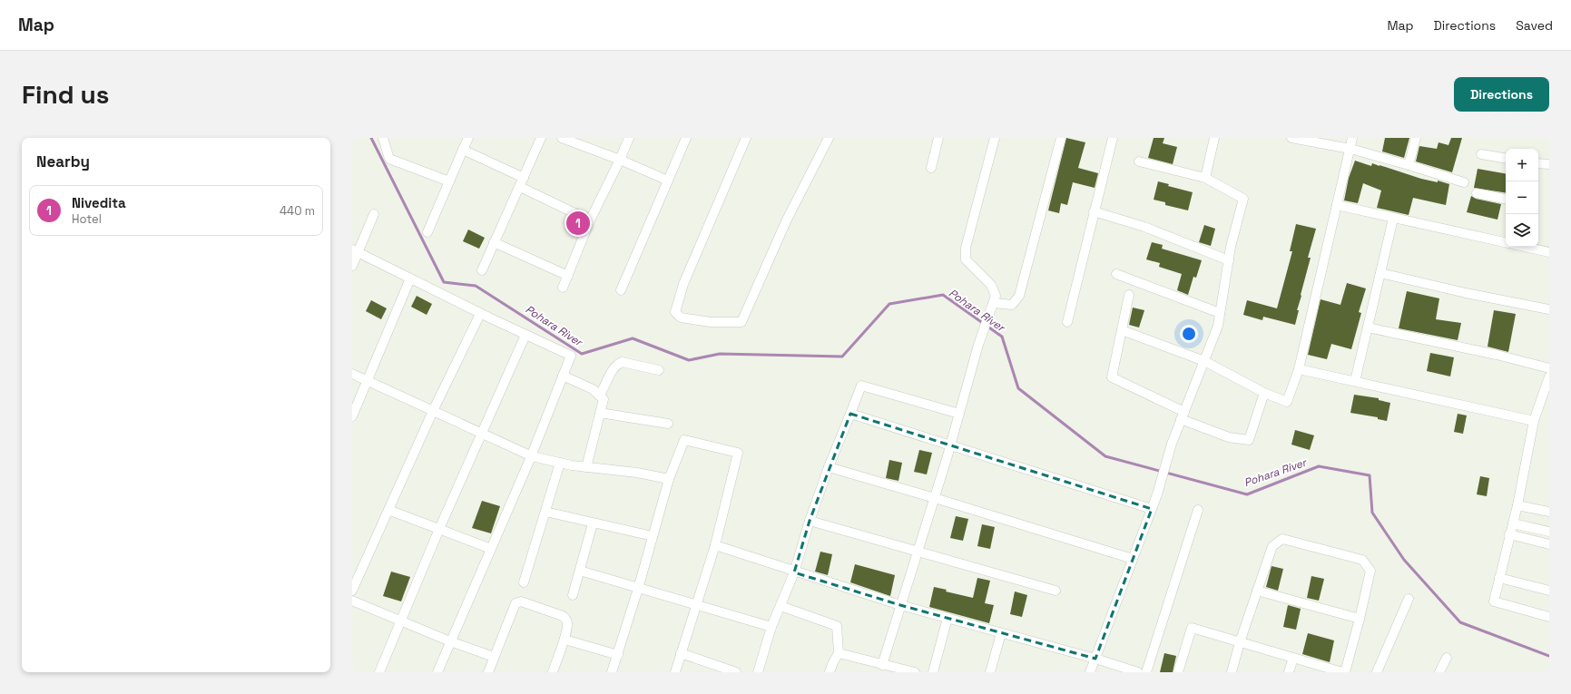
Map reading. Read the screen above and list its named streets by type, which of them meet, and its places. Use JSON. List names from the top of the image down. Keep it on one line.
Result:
{"water":["Pohara River"],"page":{"header":"Map","nav":["Map","Directions","Saved"],"buttons":"Directions","title":"Find us","heading":"Nearby","map_buttons":["+","−"],"list":[{"mark":"1","name":"Nivedita","note":"Hotel","value":"440 m"}],"pins":"1"}}
